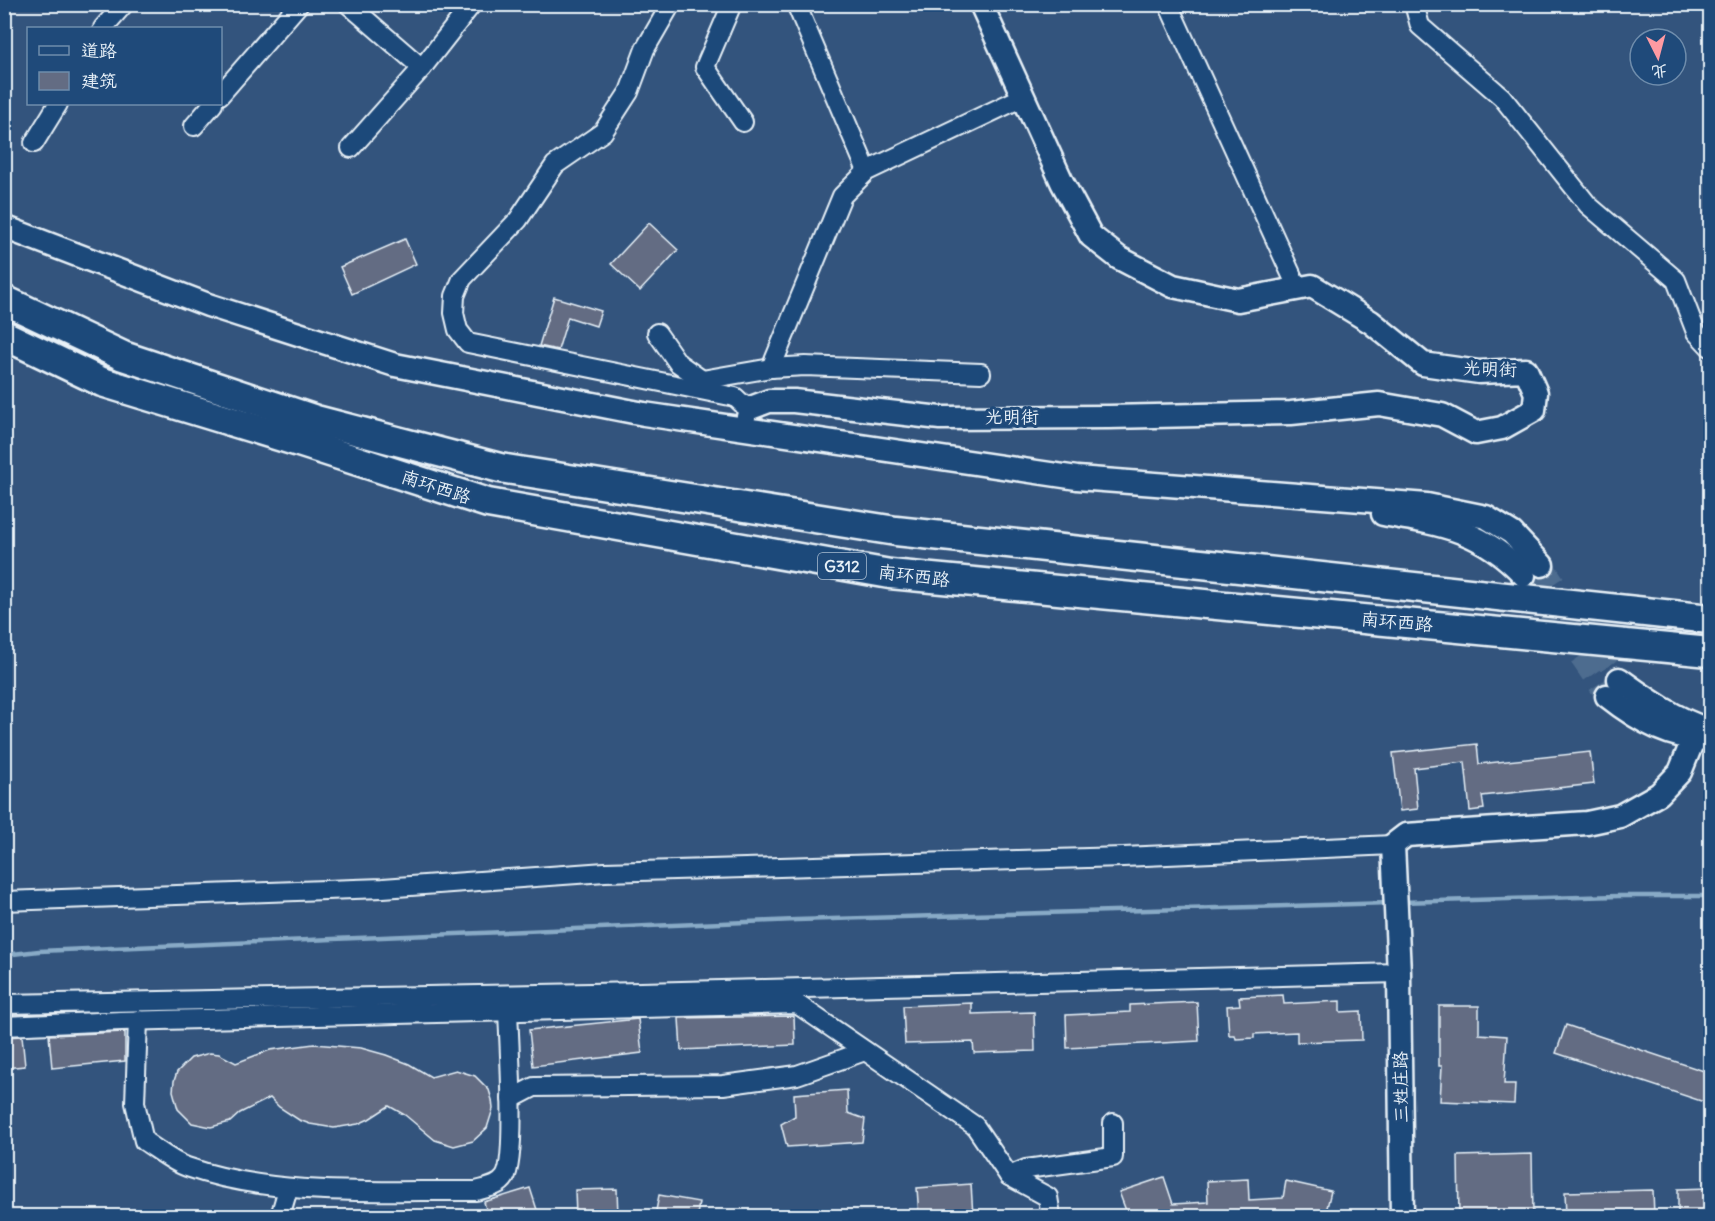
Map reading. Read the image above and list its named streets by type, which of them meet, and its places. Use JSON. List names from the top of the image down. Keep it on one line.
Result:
{"streets":{"highway":["南环西路","G312"],"street":["光明街","三姓庄路"]},"legend":["道路","建筑"],"north":"bottom"}
